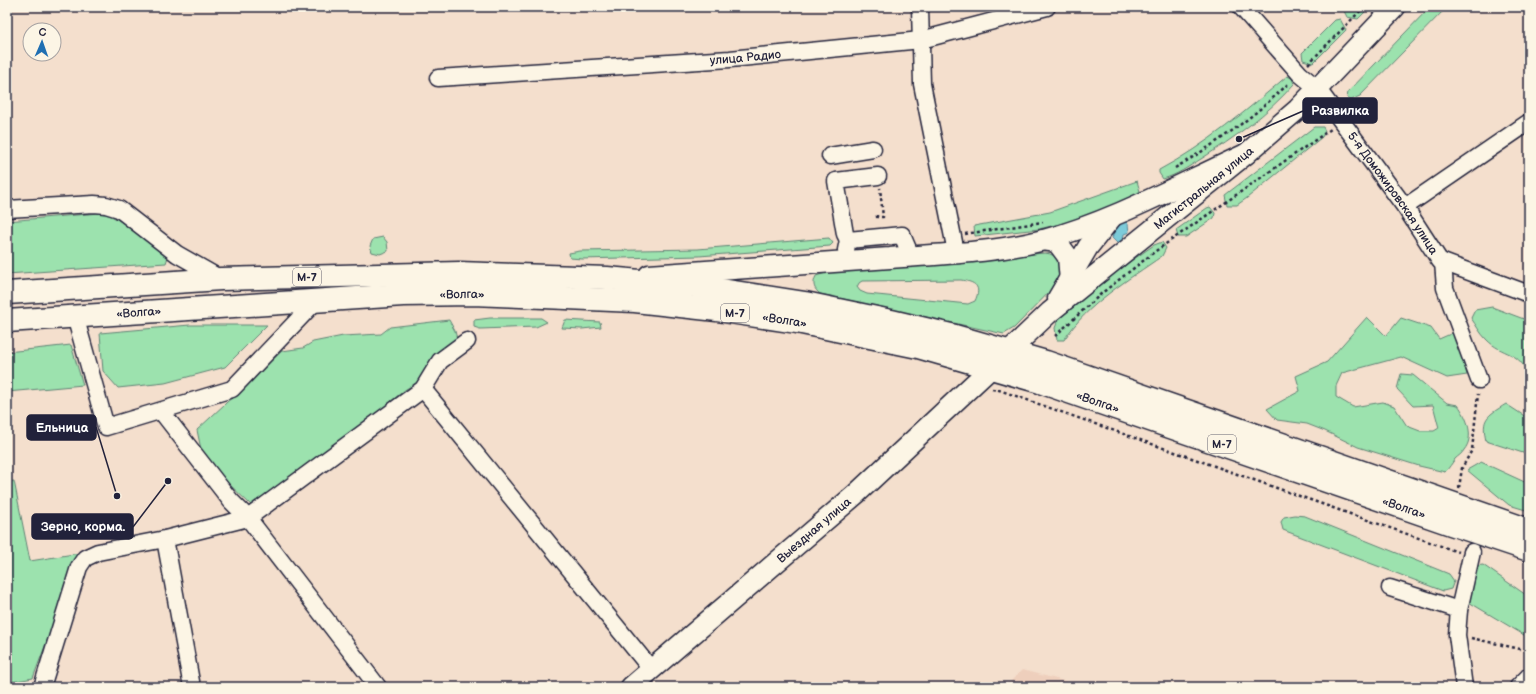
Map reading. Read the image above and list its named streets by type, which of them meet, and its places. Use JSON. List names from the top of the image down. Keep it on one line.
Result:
{"streets":{"highway":["М-7","«Волга»"],"main road":["Магистральная улица","Выездная улица"],"street":["улица Радио","5-я Доможировская улица"]},"crossings":[["Магистральная улица","5-я Доможировская улица"],["«Волга»","Выездная улица"]],"places":["Развилка","Зерно, корма.","Ельница"],"north":"top"}
